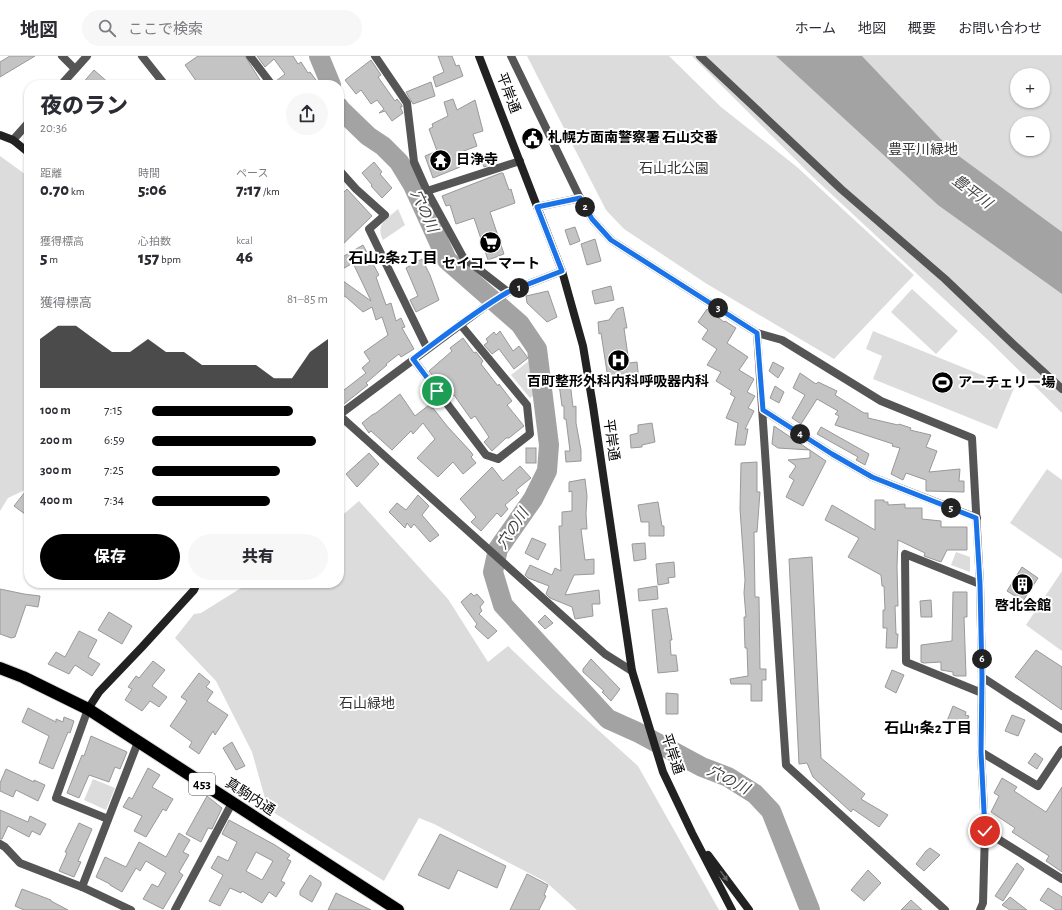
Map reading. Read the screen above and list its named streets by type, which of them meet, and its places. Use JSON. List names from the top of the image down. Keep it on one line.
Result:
{"streets":{"highway":["453","真駒内通"],"street":["平岸通"]},"districts":["石山2条2丁目","石山1条2丁目"],"water":["豊平川","穴の川"],"parks":["豊平川緑地","石山北公園","石山緑地"],"places":{"public building":["札幌方面南警察署 石山交番"],"temple":["日浄寺"],"supermarket":["セイコーマート"],"hospital":["百町整形外科内科呼吸器内科"],"sports":["アーチェリー場"],"building":["啓北会館"]},"page":{"header":"地図","search":"ここで検索","nav":["ホーム","地図","概要","お問い合わせ"],"map_buttons":["+","−"],"heading":["夜のラン","20:36"],"stats":[["距離","0.70 km"],["時間","5:06"],["ペース","7:17 /km"],["獲得標高","5 m"],["心拍数","157 bpm"],["kcal","46"]],"pins":["2","1","3","4","5","6"],"chart":["獲得標高","81–85 m"],"list":[{"name":"100 m","note":"7:15"},{"name":"200 m","note":"6:59"},{"name":"300 m","note":"7:25"},{"name":"400 m","note":"7:34"}],"buttons":["保存","共有"]}}
